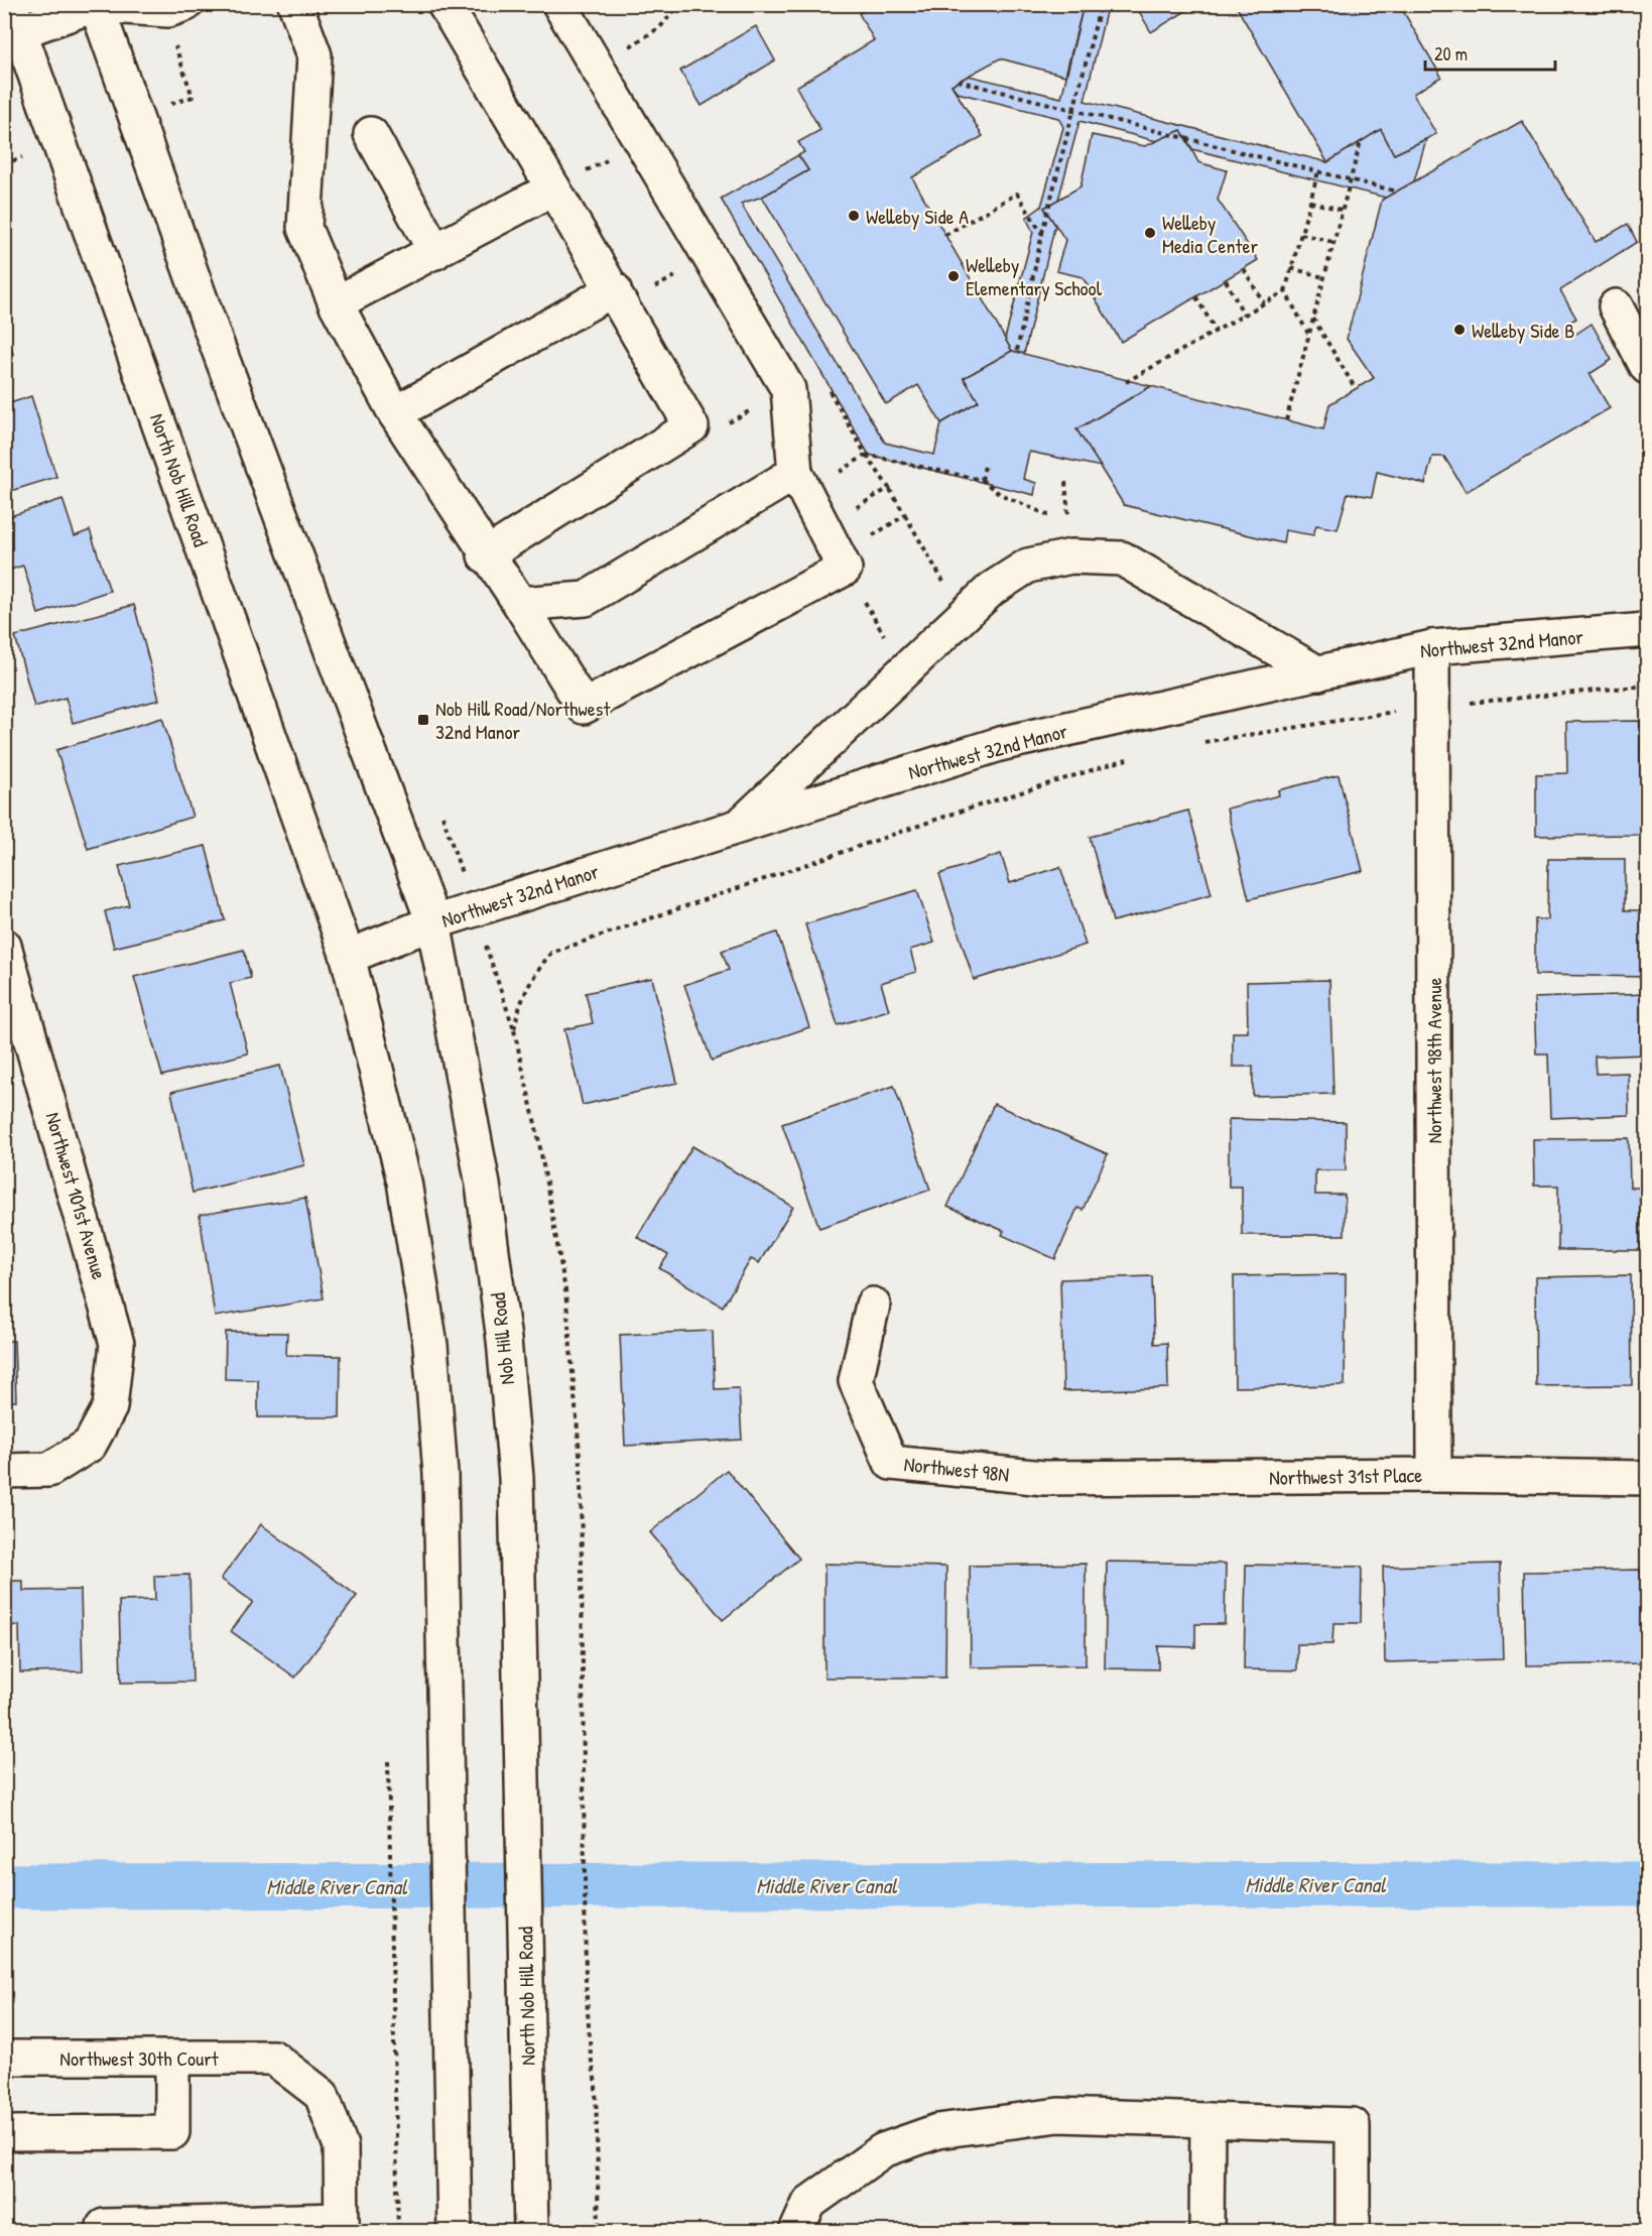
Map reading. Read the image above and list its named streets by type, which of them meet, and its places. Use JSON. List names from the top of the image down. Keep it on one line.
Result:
{"streets":{"street":["North Nob Hill Road","Northwest 32nd Manor","Northwest 98th Avenue","Northwest 101st Avenue","Nob Hill Road","Northwest 98N","Northwest 31st Place","Northwest 30th Court"]},"crossings":[["North Nob Hill Road","Northwest 32nd Manor"],["North Nob Hill Road","Nob Hill Road"],["Northwest 32nd Manor","Northwest 98th Avenue"],["Northwest 32nd Manor","Nob Hill Road"],["Northwest 98th Avenue","Northwest 31st Place"],["Northwest 98N","Northwest 31st Place"]],"water":["Middle River Canal"],"places":{"other":["Welleby Side A","Welleby Media Center","Welleby Elementary School","Welleby Side B"],"transit":["Nob Hill Road/Northwest 32nd Manor"]},"scale_bar":"20 m"}
